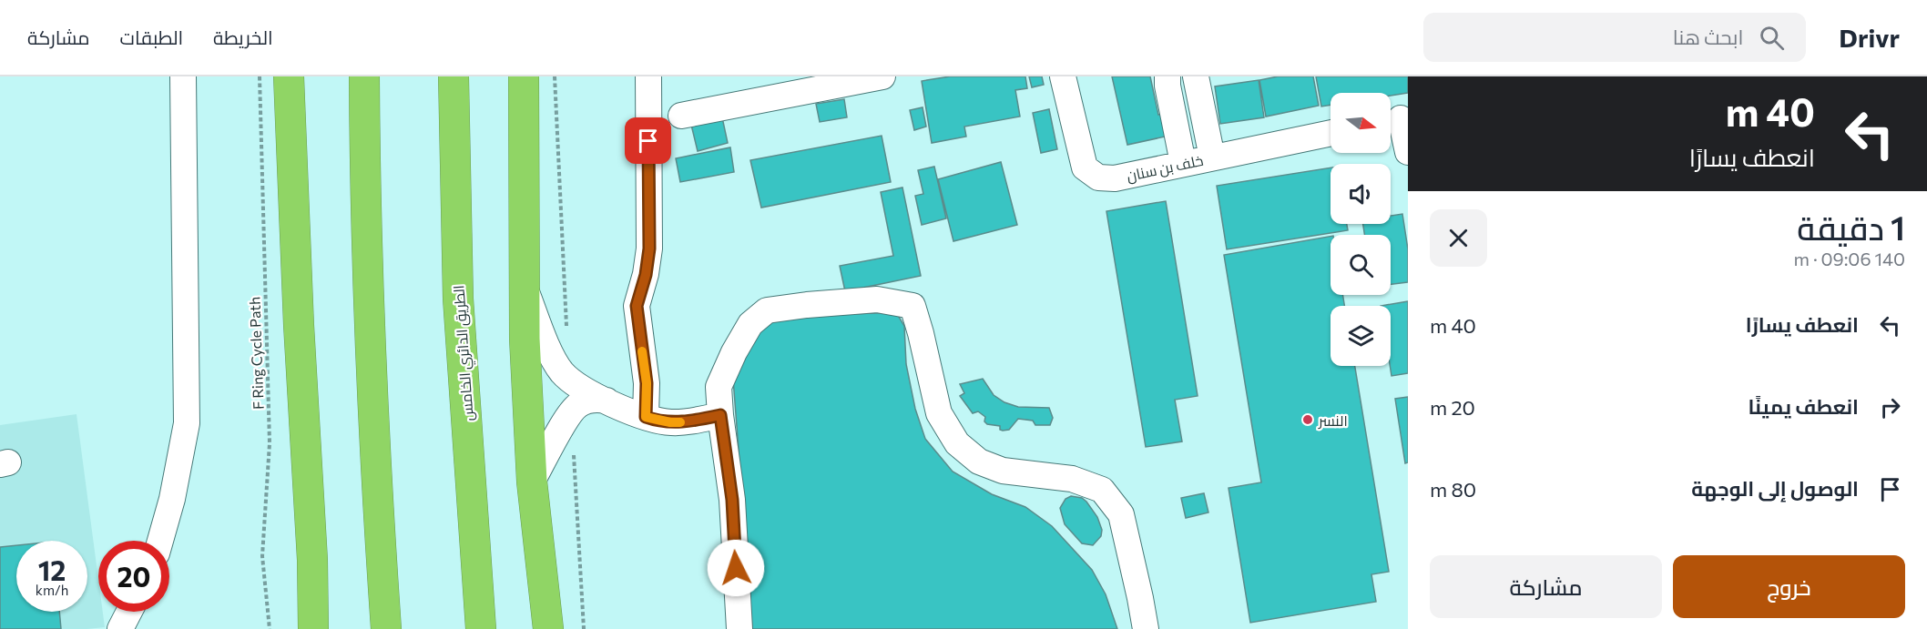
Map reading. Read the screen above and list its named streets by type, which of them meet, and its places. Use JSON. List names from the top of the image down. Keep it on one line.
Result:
{"streets":{"highway":["الطريق الدائري الخامس"],"street":["خلف بن سنان"],"path":["F Ring Cycle Path"]},"places":["النسر"],"north":"right","page":{"header":"Drivr","search":"ابحث هنا","nav":["الخريطة","الطبقات","مشاركة"],"turn":["40 m","انعطف يسارًا"],"heading":["1 دقيقة","140 m · 09:06"],"list":[{"name":"انعطف يسارًا","value":"40 m"},{"name":"انعطف يمينًا","value":"20 m"},{"name":"الوصول إلى الوجهة","value":"80 m"}],"speed":"12 km/h","limit":"20","buttons":["خروج","مشاركة"]}}
